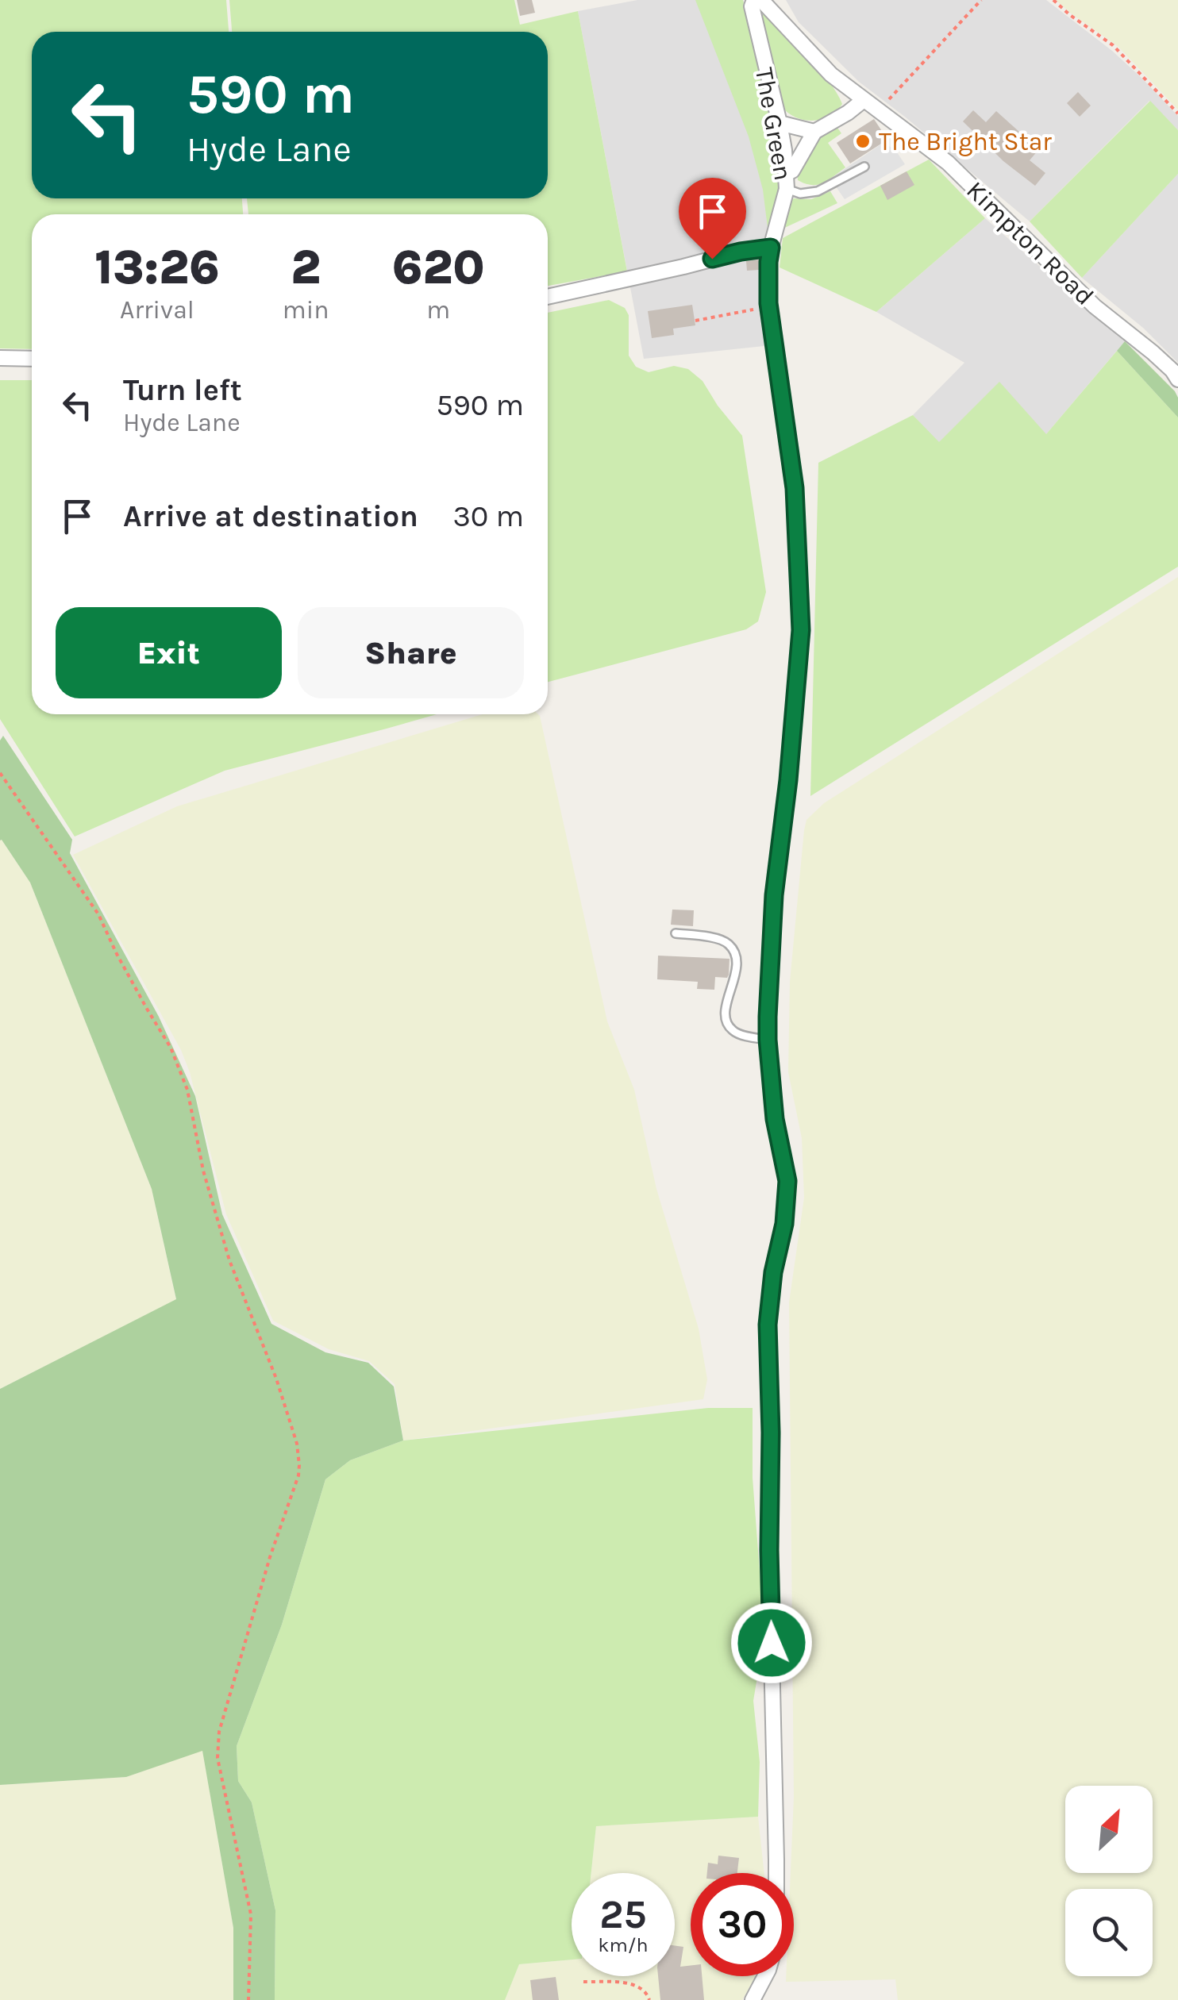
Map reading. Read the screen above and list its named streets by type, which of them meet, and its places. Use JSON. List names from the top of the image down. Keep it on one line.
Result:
{"streets":{"street":["The Green","Kimpton Road"]},"places":["The Bright Star"],"north":"top right","page":{"turn":["590 m","Hyde Lane"],"eta":["13:26","Arrival","2","min","620","m"],"list":[{"name":"Turn left","note":"Hyde Lane","value":"590 m"},{"name":"Arrive at destination","value":"30 m"}],"buttons":["Exit","Share"],"speed":"25 km/h","limit":"30"}}
